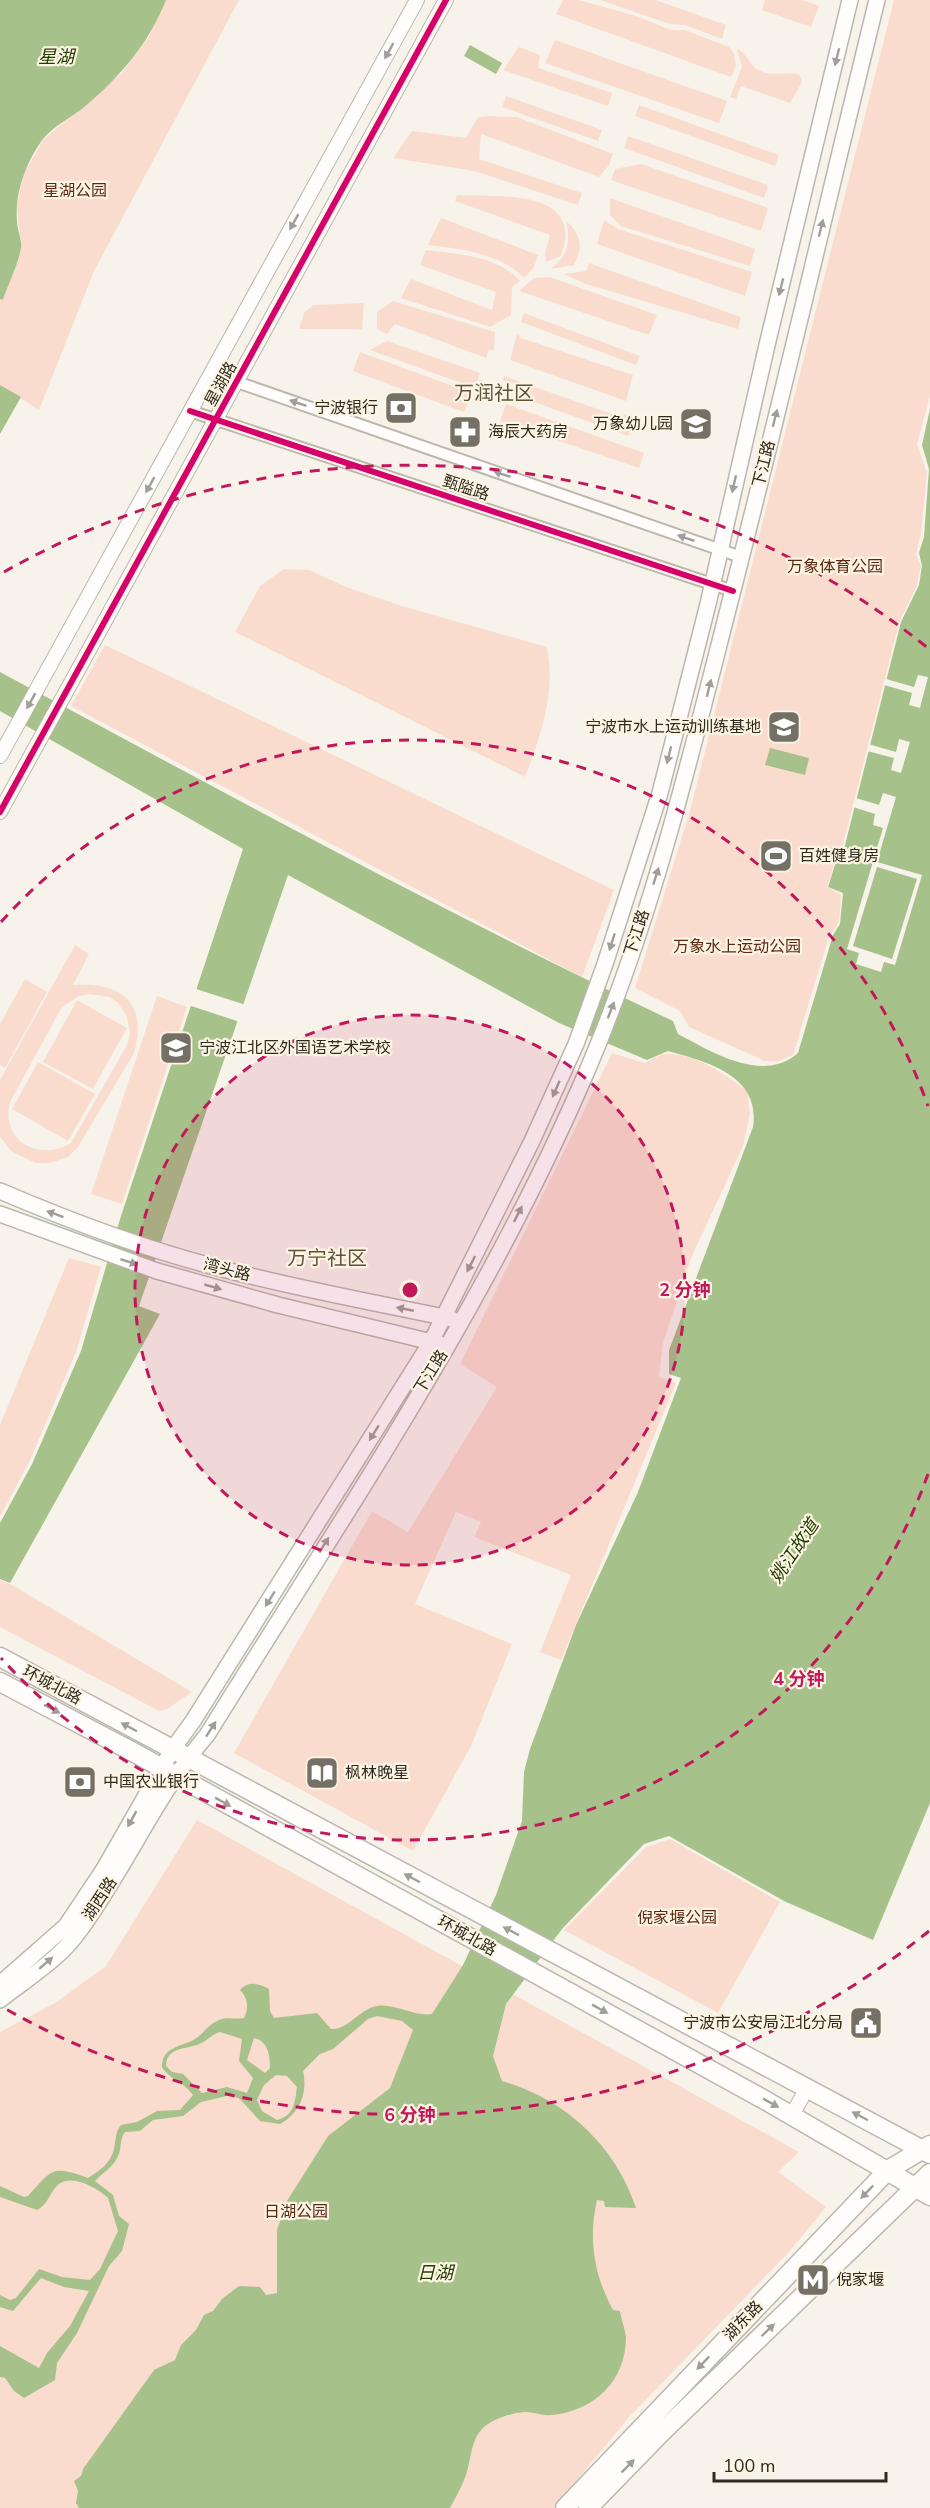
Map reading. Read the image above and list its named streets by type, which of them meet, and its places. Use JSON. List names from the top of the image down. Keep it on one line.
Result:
{"streets":{"main road":["下江路","湾头路","环城北路","湖西路","湖东路"],"street":["星湖路","甄隘路"]},"crossings":[["星湖路","甄隘路"],["下江路","甄隘路"],["下江路","湾头路"],["下江路","环城北路"],["下江路","湖西路"],["环城北路","湖西路"],["环城北路","湖东路"]],"districts":["万润社区","万宁社区"],"water":["星湖","姚江故道","日湖"],"parks":["星湖公园","万象体育公园","万象水上运动公园","倪家堰公园","日湖公园"],"places":{"bank":["宁波银行","中国农业银行"],"school or university":["万象幼儿园","宁波市水上运动训练基地","宁波江北区外国语艺术学校"],"pharmacy":["海辰大药房"],"sports":["百姓健身房"],"library":["枫林晚星"],"public building":["宁波市公安局江北分局"],"metro station":["倪家堰"]},"scale_bar":"100 m","rings":["2 分钟","4 分钟","6 分钟"]}
